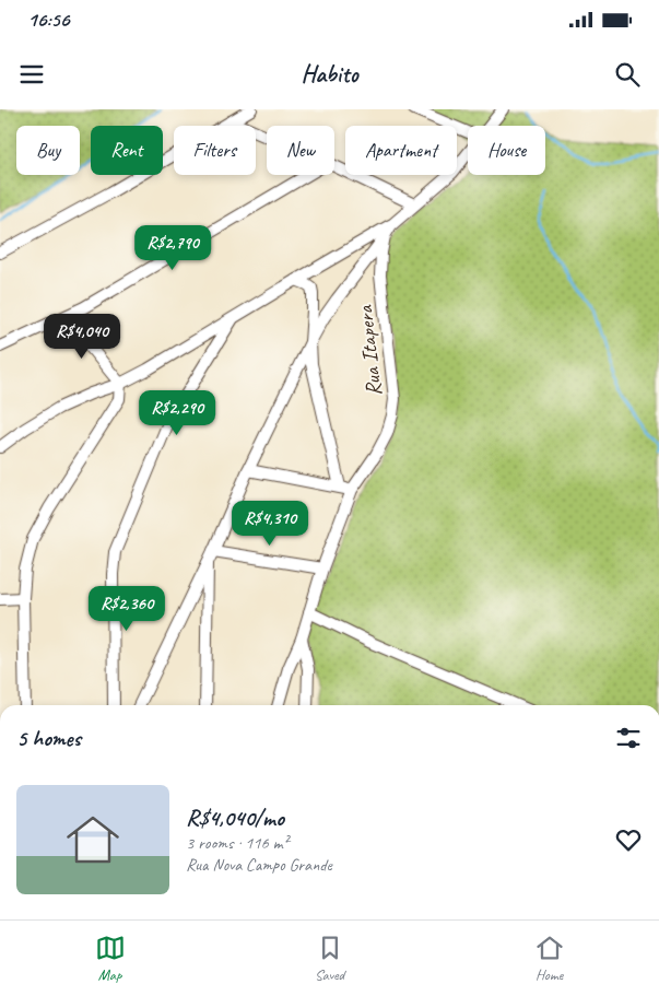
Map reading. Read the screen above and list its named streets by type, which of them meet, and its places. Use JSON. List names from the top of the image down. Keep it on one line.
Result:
{"streets":{"street":["Rua Itapera"]},"page":{"status":"16:56","header":"Habito","chip":["Buy","Rent","Filters","New","Apartment","House"],"price":["R$2,790","R$4,040","R$2,290","R$4,310","R$2,360"],"heading":"5 homes","list":[{"name":"R$4,040/mo","note":"3 rooms · 116 m² · Rua Nova Campo Grande"}],"tabs":["Map","Saved","Home"]}}
